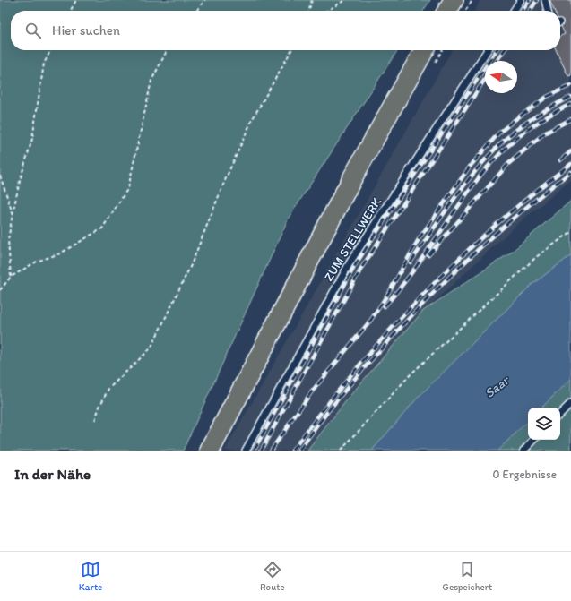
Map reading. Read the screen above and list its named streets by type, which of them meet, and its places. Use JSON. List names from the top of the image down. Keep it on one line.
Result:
{"streets":{"lane":["ZUM STELLWERK"]},"water":["Saar"],"north":"left","page":{"search":"Hier suchen","heading":["In der Nähe","0 Ergebnisse"],"nav":["Karte","Route","Gespeichert"]}}
